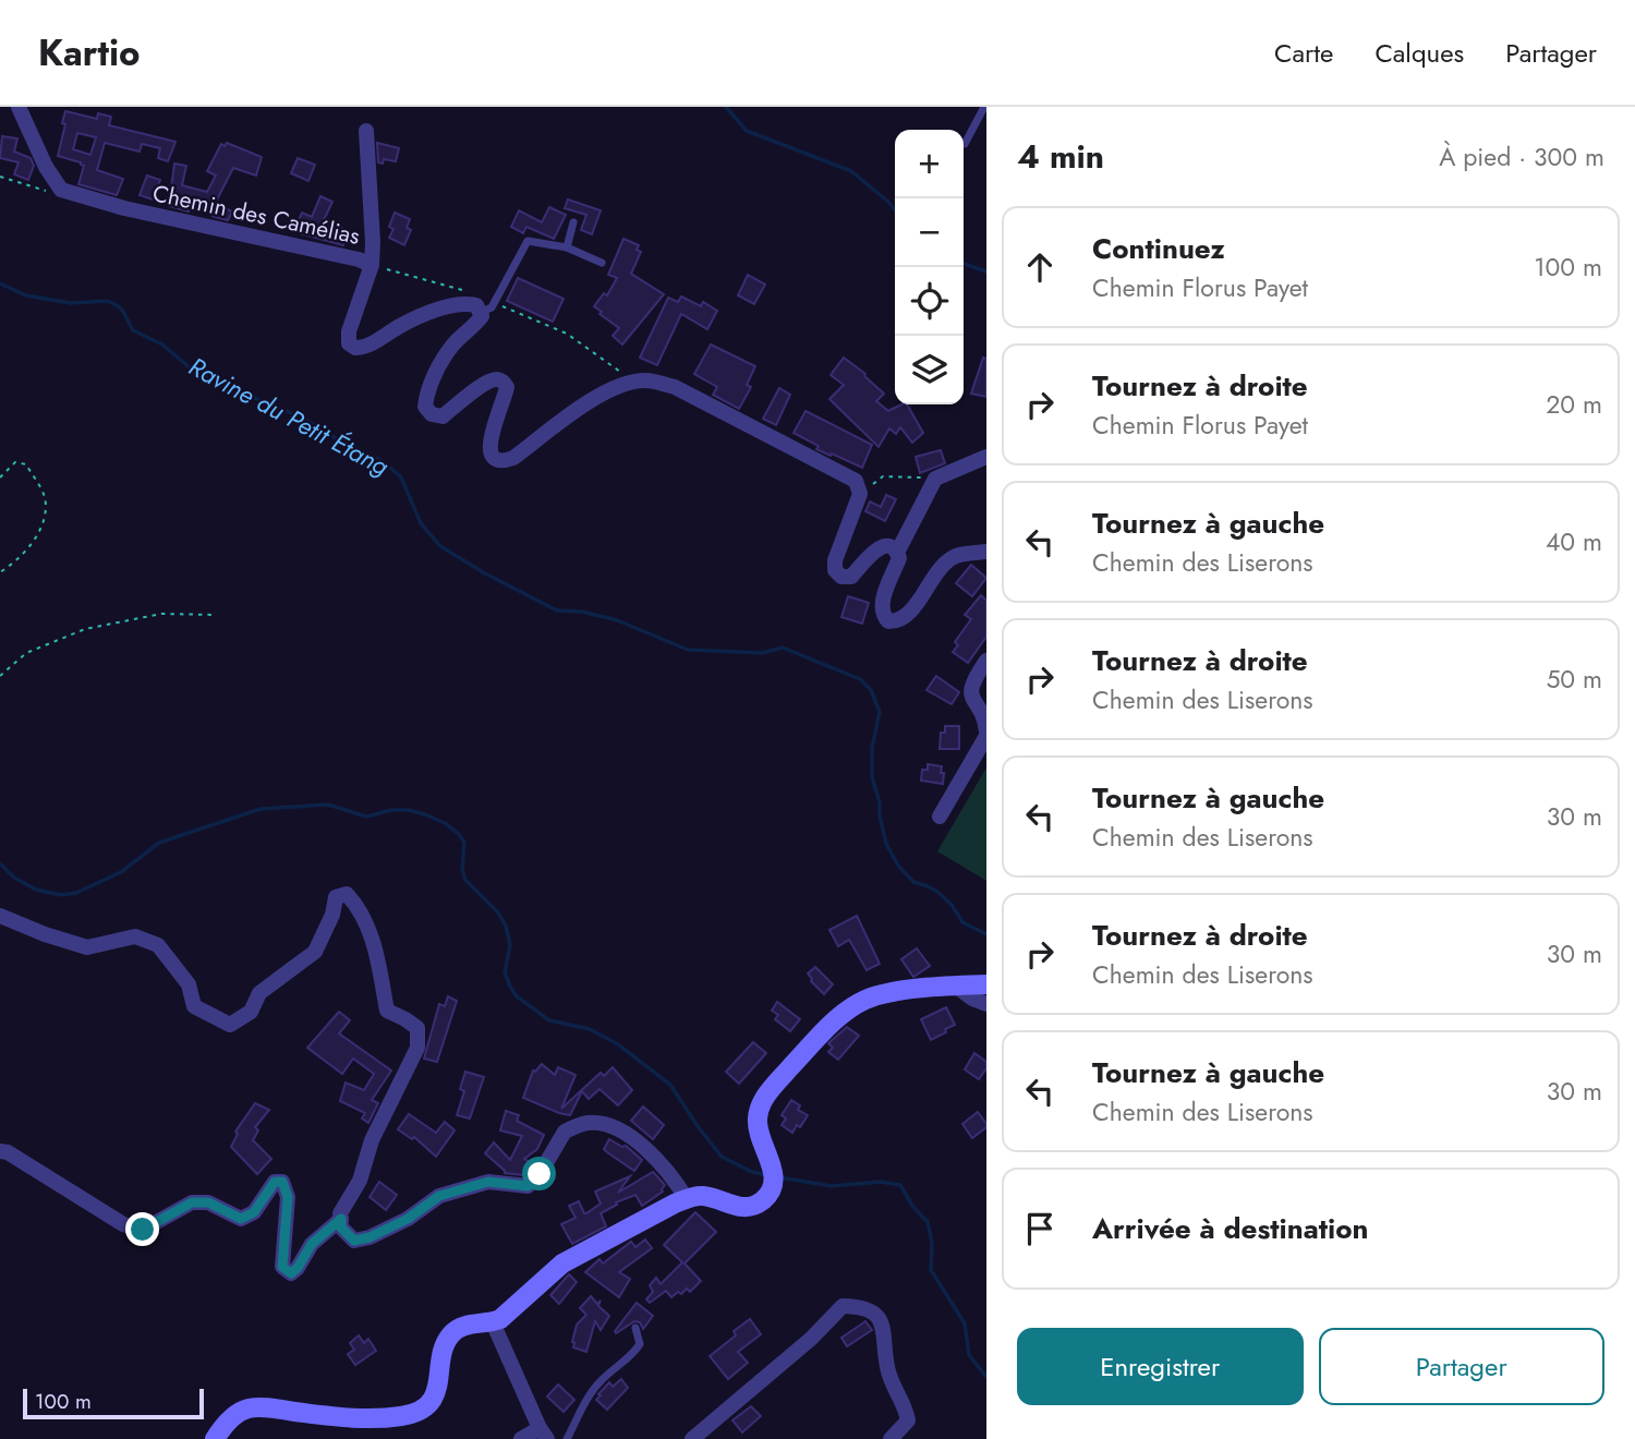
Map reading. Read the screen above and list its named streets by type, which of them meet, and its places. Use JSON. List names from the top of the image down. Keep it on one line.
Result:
{"streets":{"street":["Chemin des Camélias"]},"water":["Ravine du Petit Étang"],"scale_bar":"100 m","page":{"header":"Kartio","nav":["Carte","Calques","Partager"],"heading":["4 min","À pied · 300 m"],"map_buttons":["+","−"],"list":[["Continuez","Chemin Florus Payet","100 m"],["Tournez à droite","Chemin Florus Payet","20 m"],["Tournez à gauche","Chemin des Liserons","40 m"],["Tournez à droite","Chemin des Liserons","50 m"],["Tournez à gauche","Chemin des Liserons","30 m"],["Tournez à droite","Chemin des Liserons","30 m"],["Tournez à gauche","Chemin des Liserons","30 m"],"Arrivée à destination"],"buttons":["Enregistrer","Partager"],"scale":"100 m"}}
